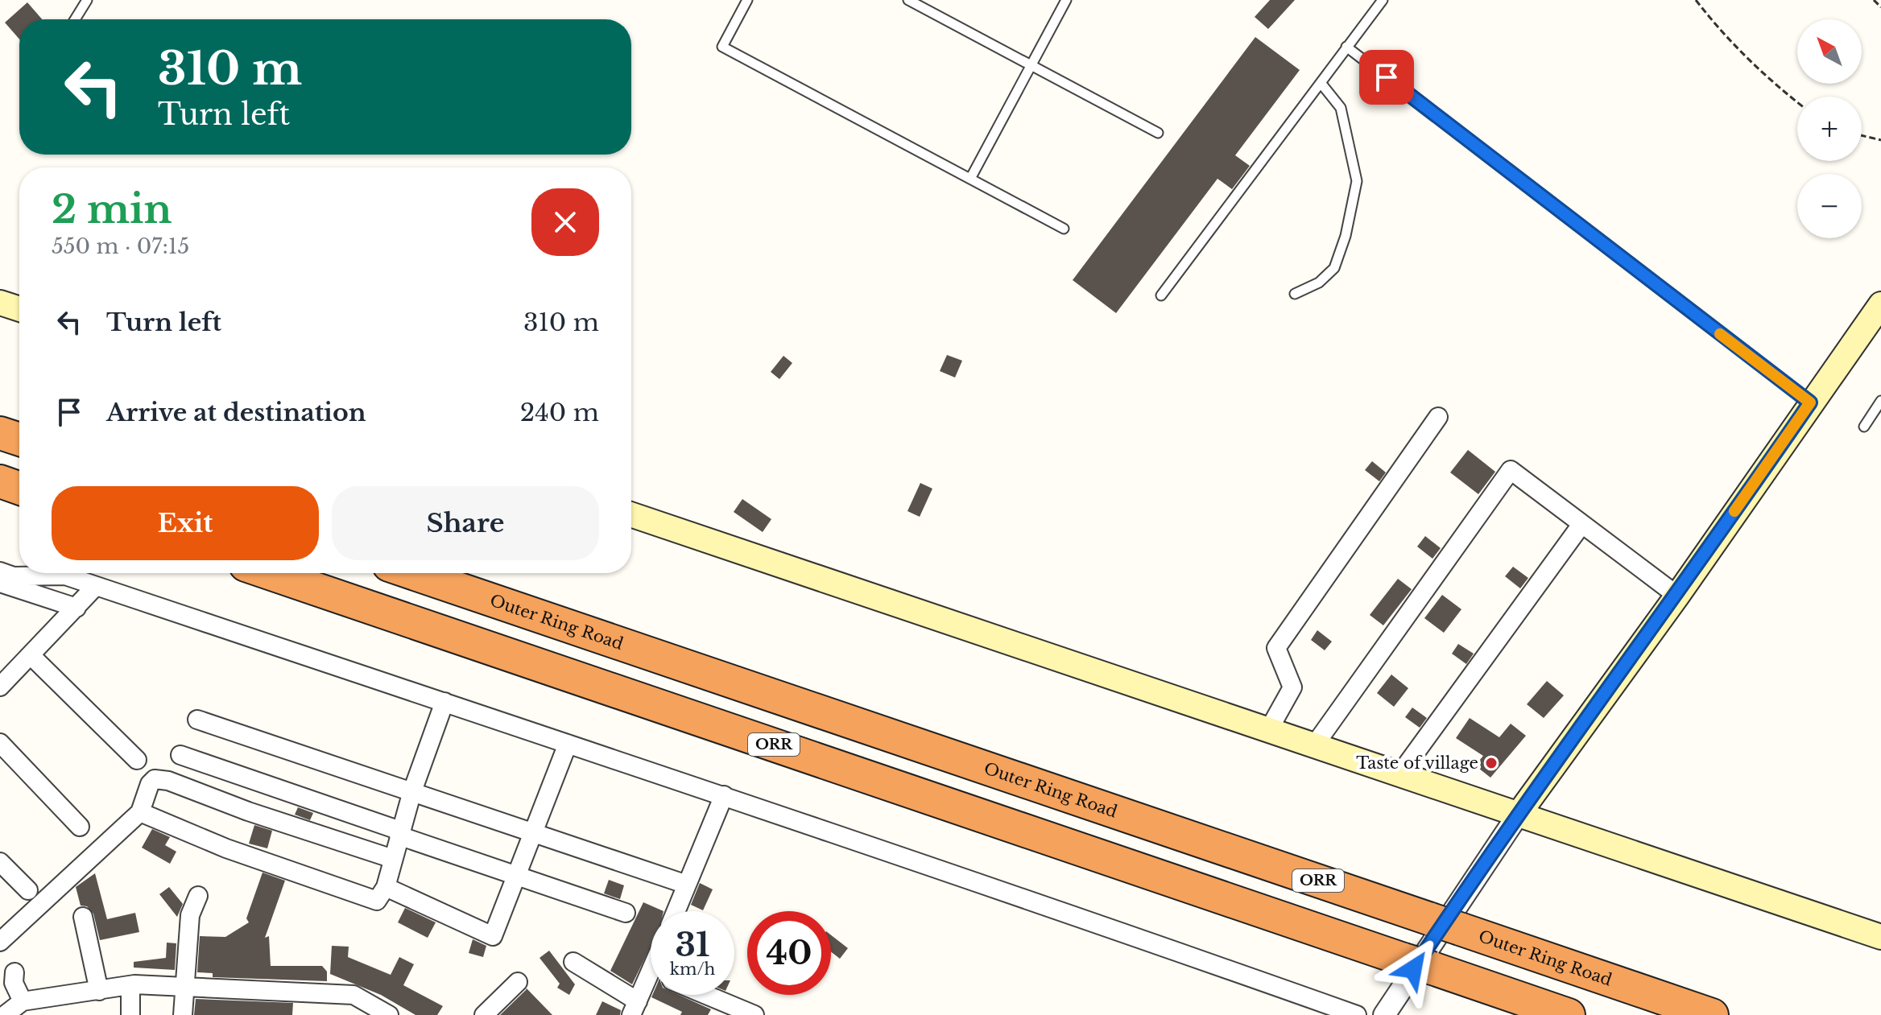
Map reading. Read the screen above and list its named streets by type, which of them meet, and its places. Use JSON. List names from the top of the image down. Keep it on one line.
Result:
{"streets":{"highway":["Outer Ring Road","ORR"]},"places":["Taste of village"],"north":"top left","page":{"map_buttons":["+","−"],"turn":["310 m","Turn left"],"heading":["2 min","550 m · 07:15"],"list":[{"name":"Turn left","value":"310 m"},{"name":"Arrive at destination","value":"240 m"}],"buttons":["Exit","Share"],"speed":"31 km/h","limit":"40"}}
